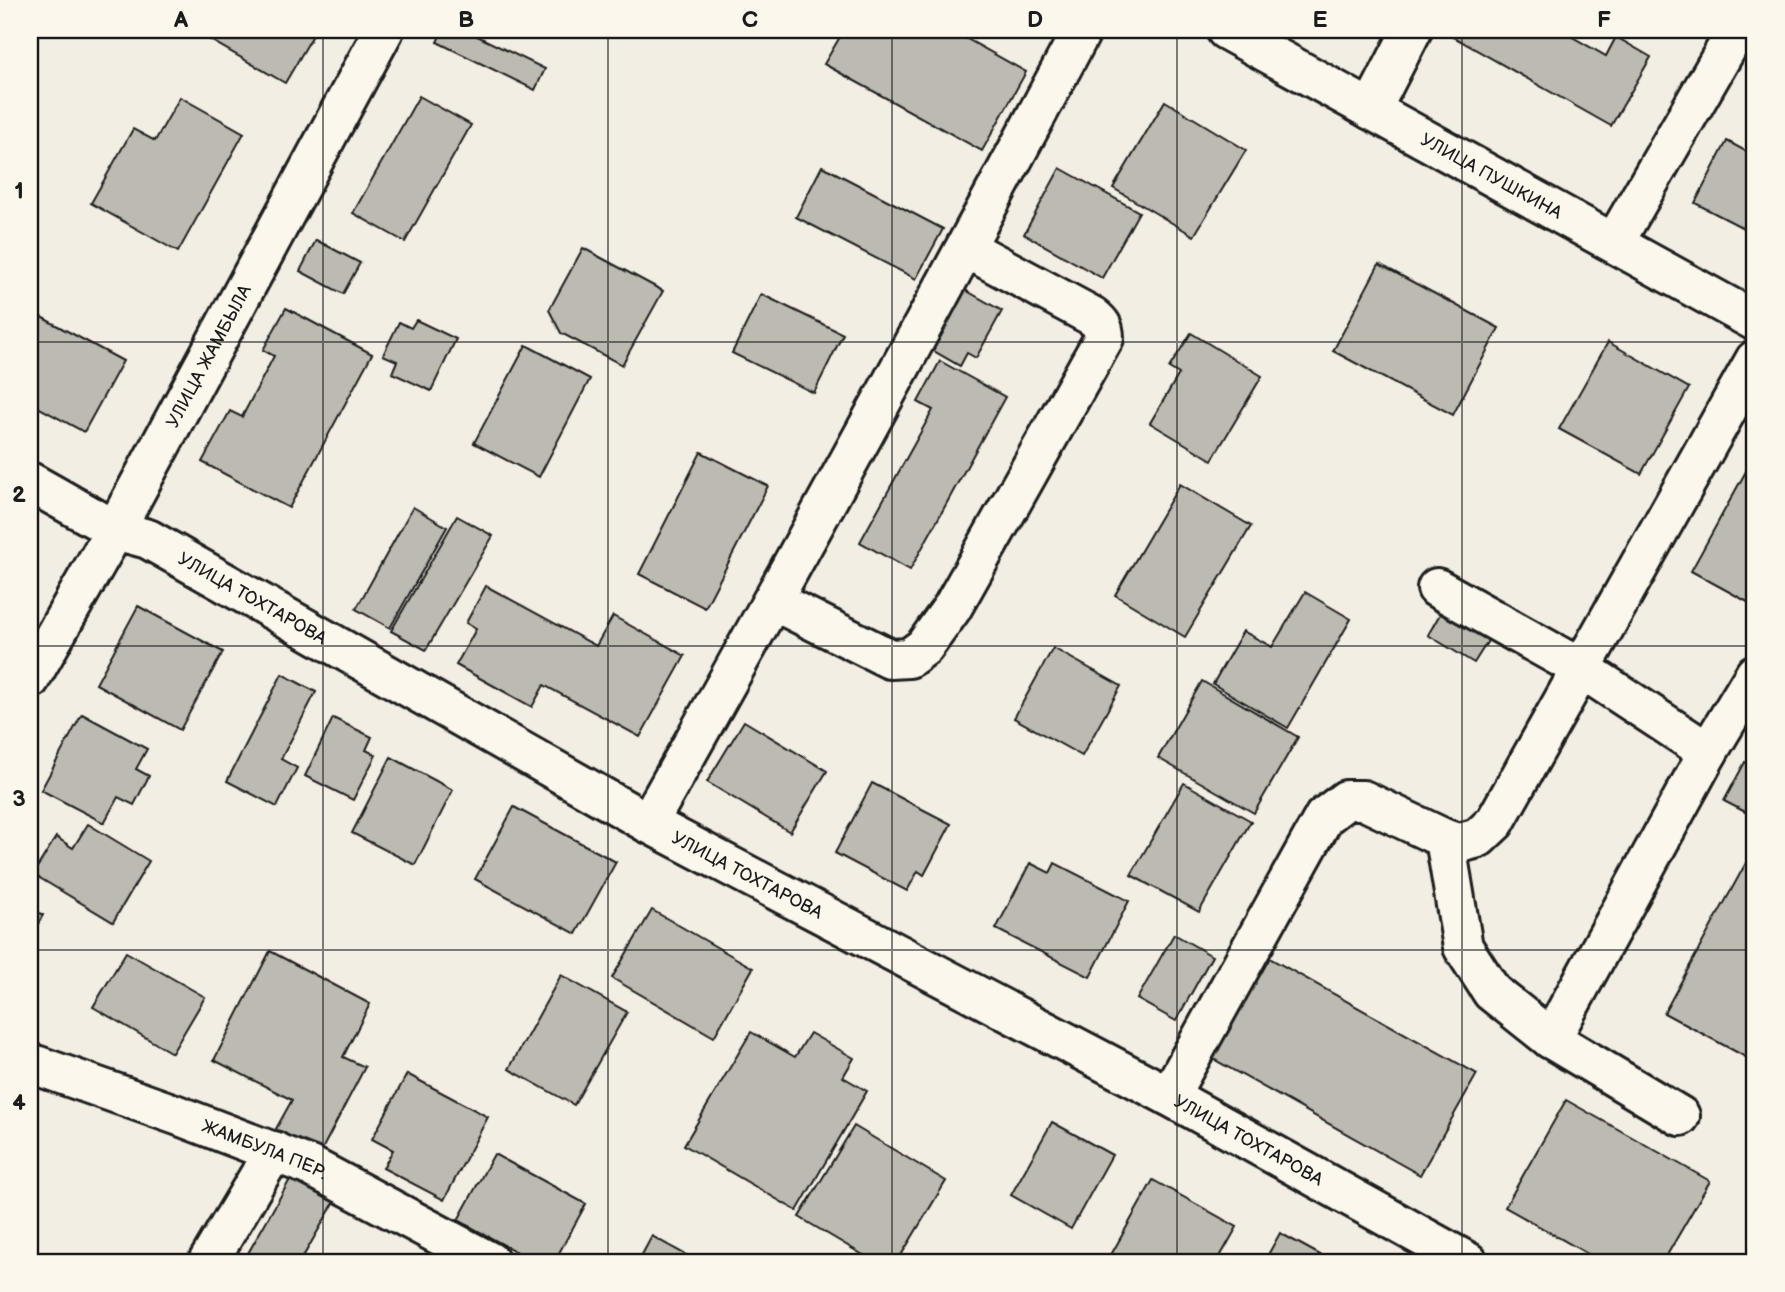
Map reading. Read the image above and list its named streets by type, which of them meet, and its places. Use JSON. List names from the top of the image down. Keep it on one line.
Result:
{"streets":{"street":["УЛИЦА ПУШКИНА","УЛИЦА ЖАМБЫЛА","УЛИЦА ТОХТАРОВА","ЖАМБУЛА ПЕР."]},"crossings":[["УЛИЦА ЖАМБЫЛА","УЛИЦА ТОХТАРОВА"]],"grid":{"columns":["A","B","C","D","E","F"],"rows":["1","2","3","4"]}}
